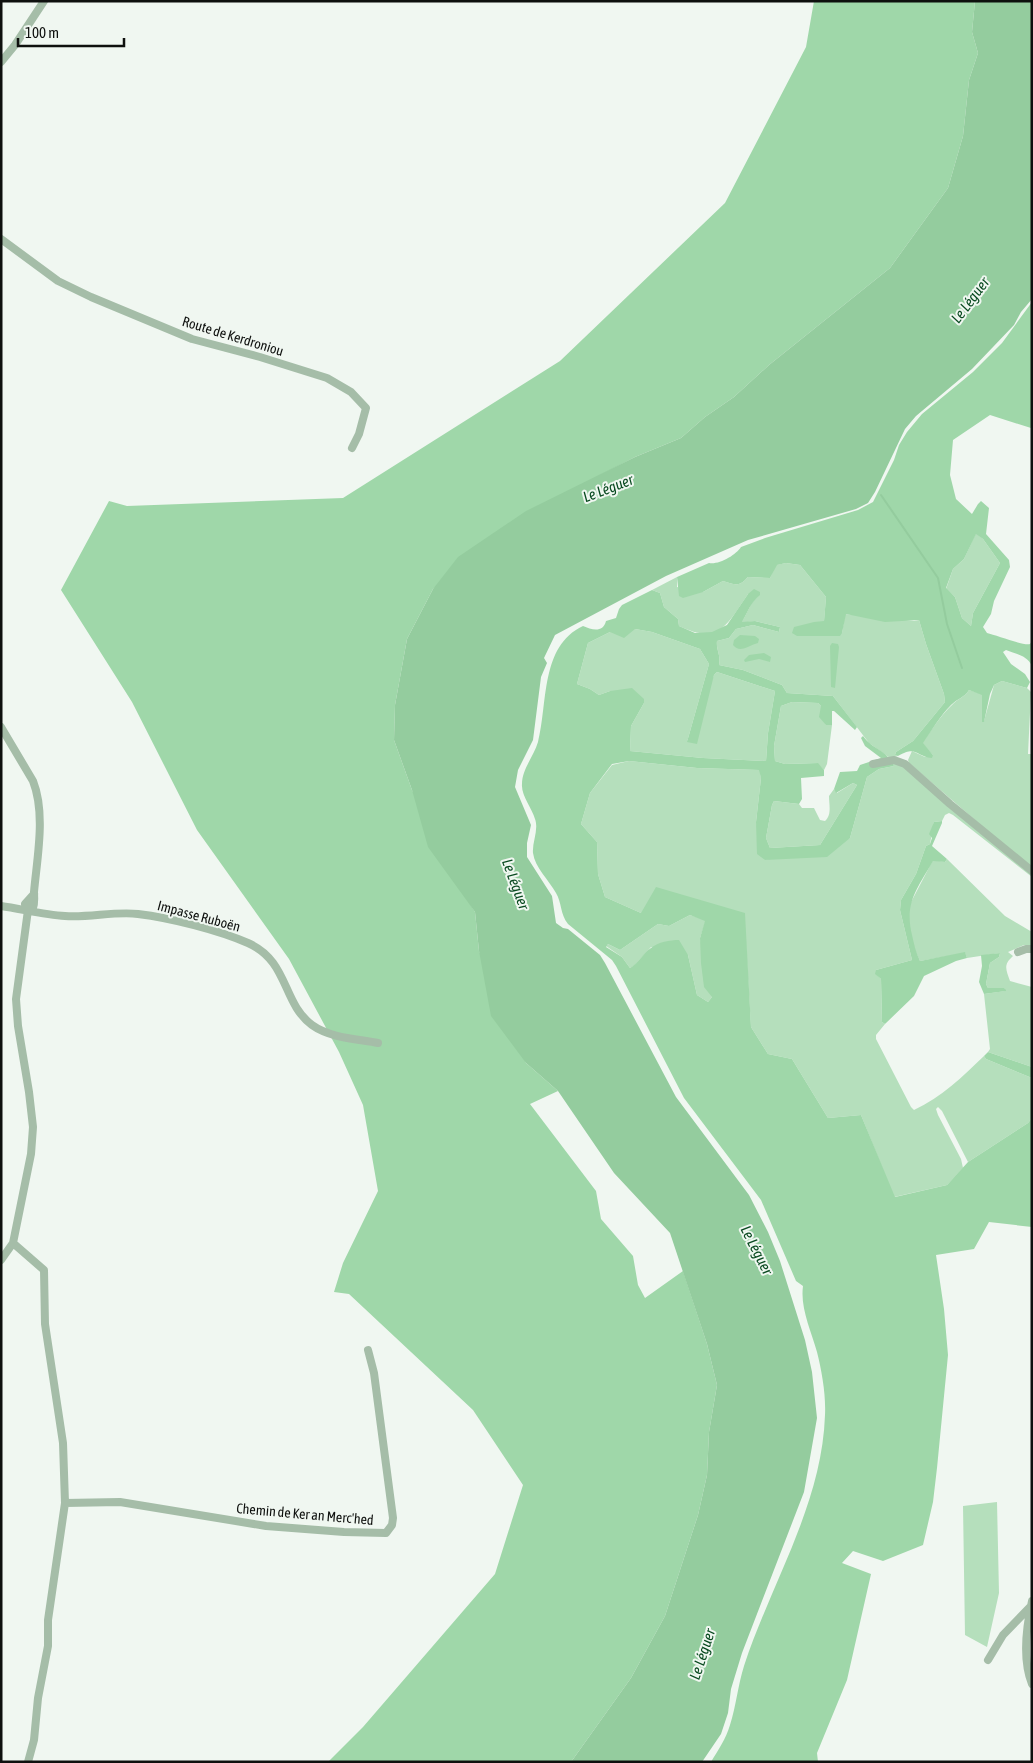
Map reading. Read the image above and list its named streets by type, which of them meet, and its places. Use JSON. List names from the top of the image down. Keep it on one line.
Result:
{"streets":{"street":["Route de Kerdroniou","Impasse Ruboën","Chemin de Ker an Merc'hed"]},"water":["Le Léguer"],"scale_bar":"100 m"}
